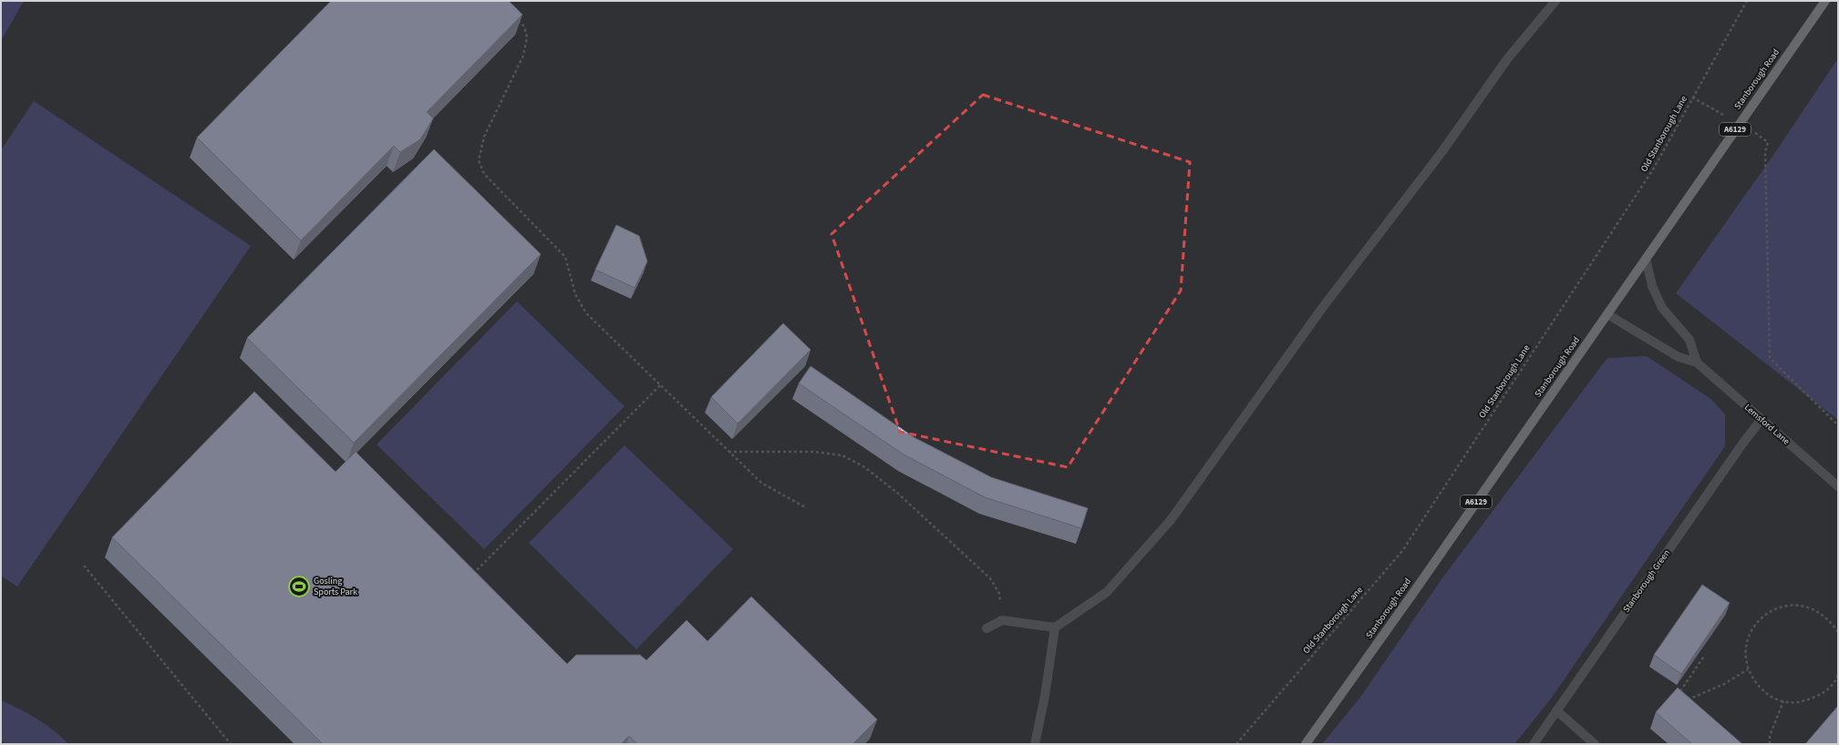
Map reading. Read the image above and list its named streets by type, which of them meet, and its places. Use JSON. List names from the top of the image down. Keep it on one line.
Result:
{"streets":{"main road":["Stanborough Road","A6129"],"street":["Lemsford Lane","Stanborough Green"],"path":["Old Stanborough Lane"]},"crossings":[["Stanborough Road","Lemsford Lane"],["Lemsford Lane","Stanborough Green"]],"places":{"sports":["Gosling Sports Park"]}}
